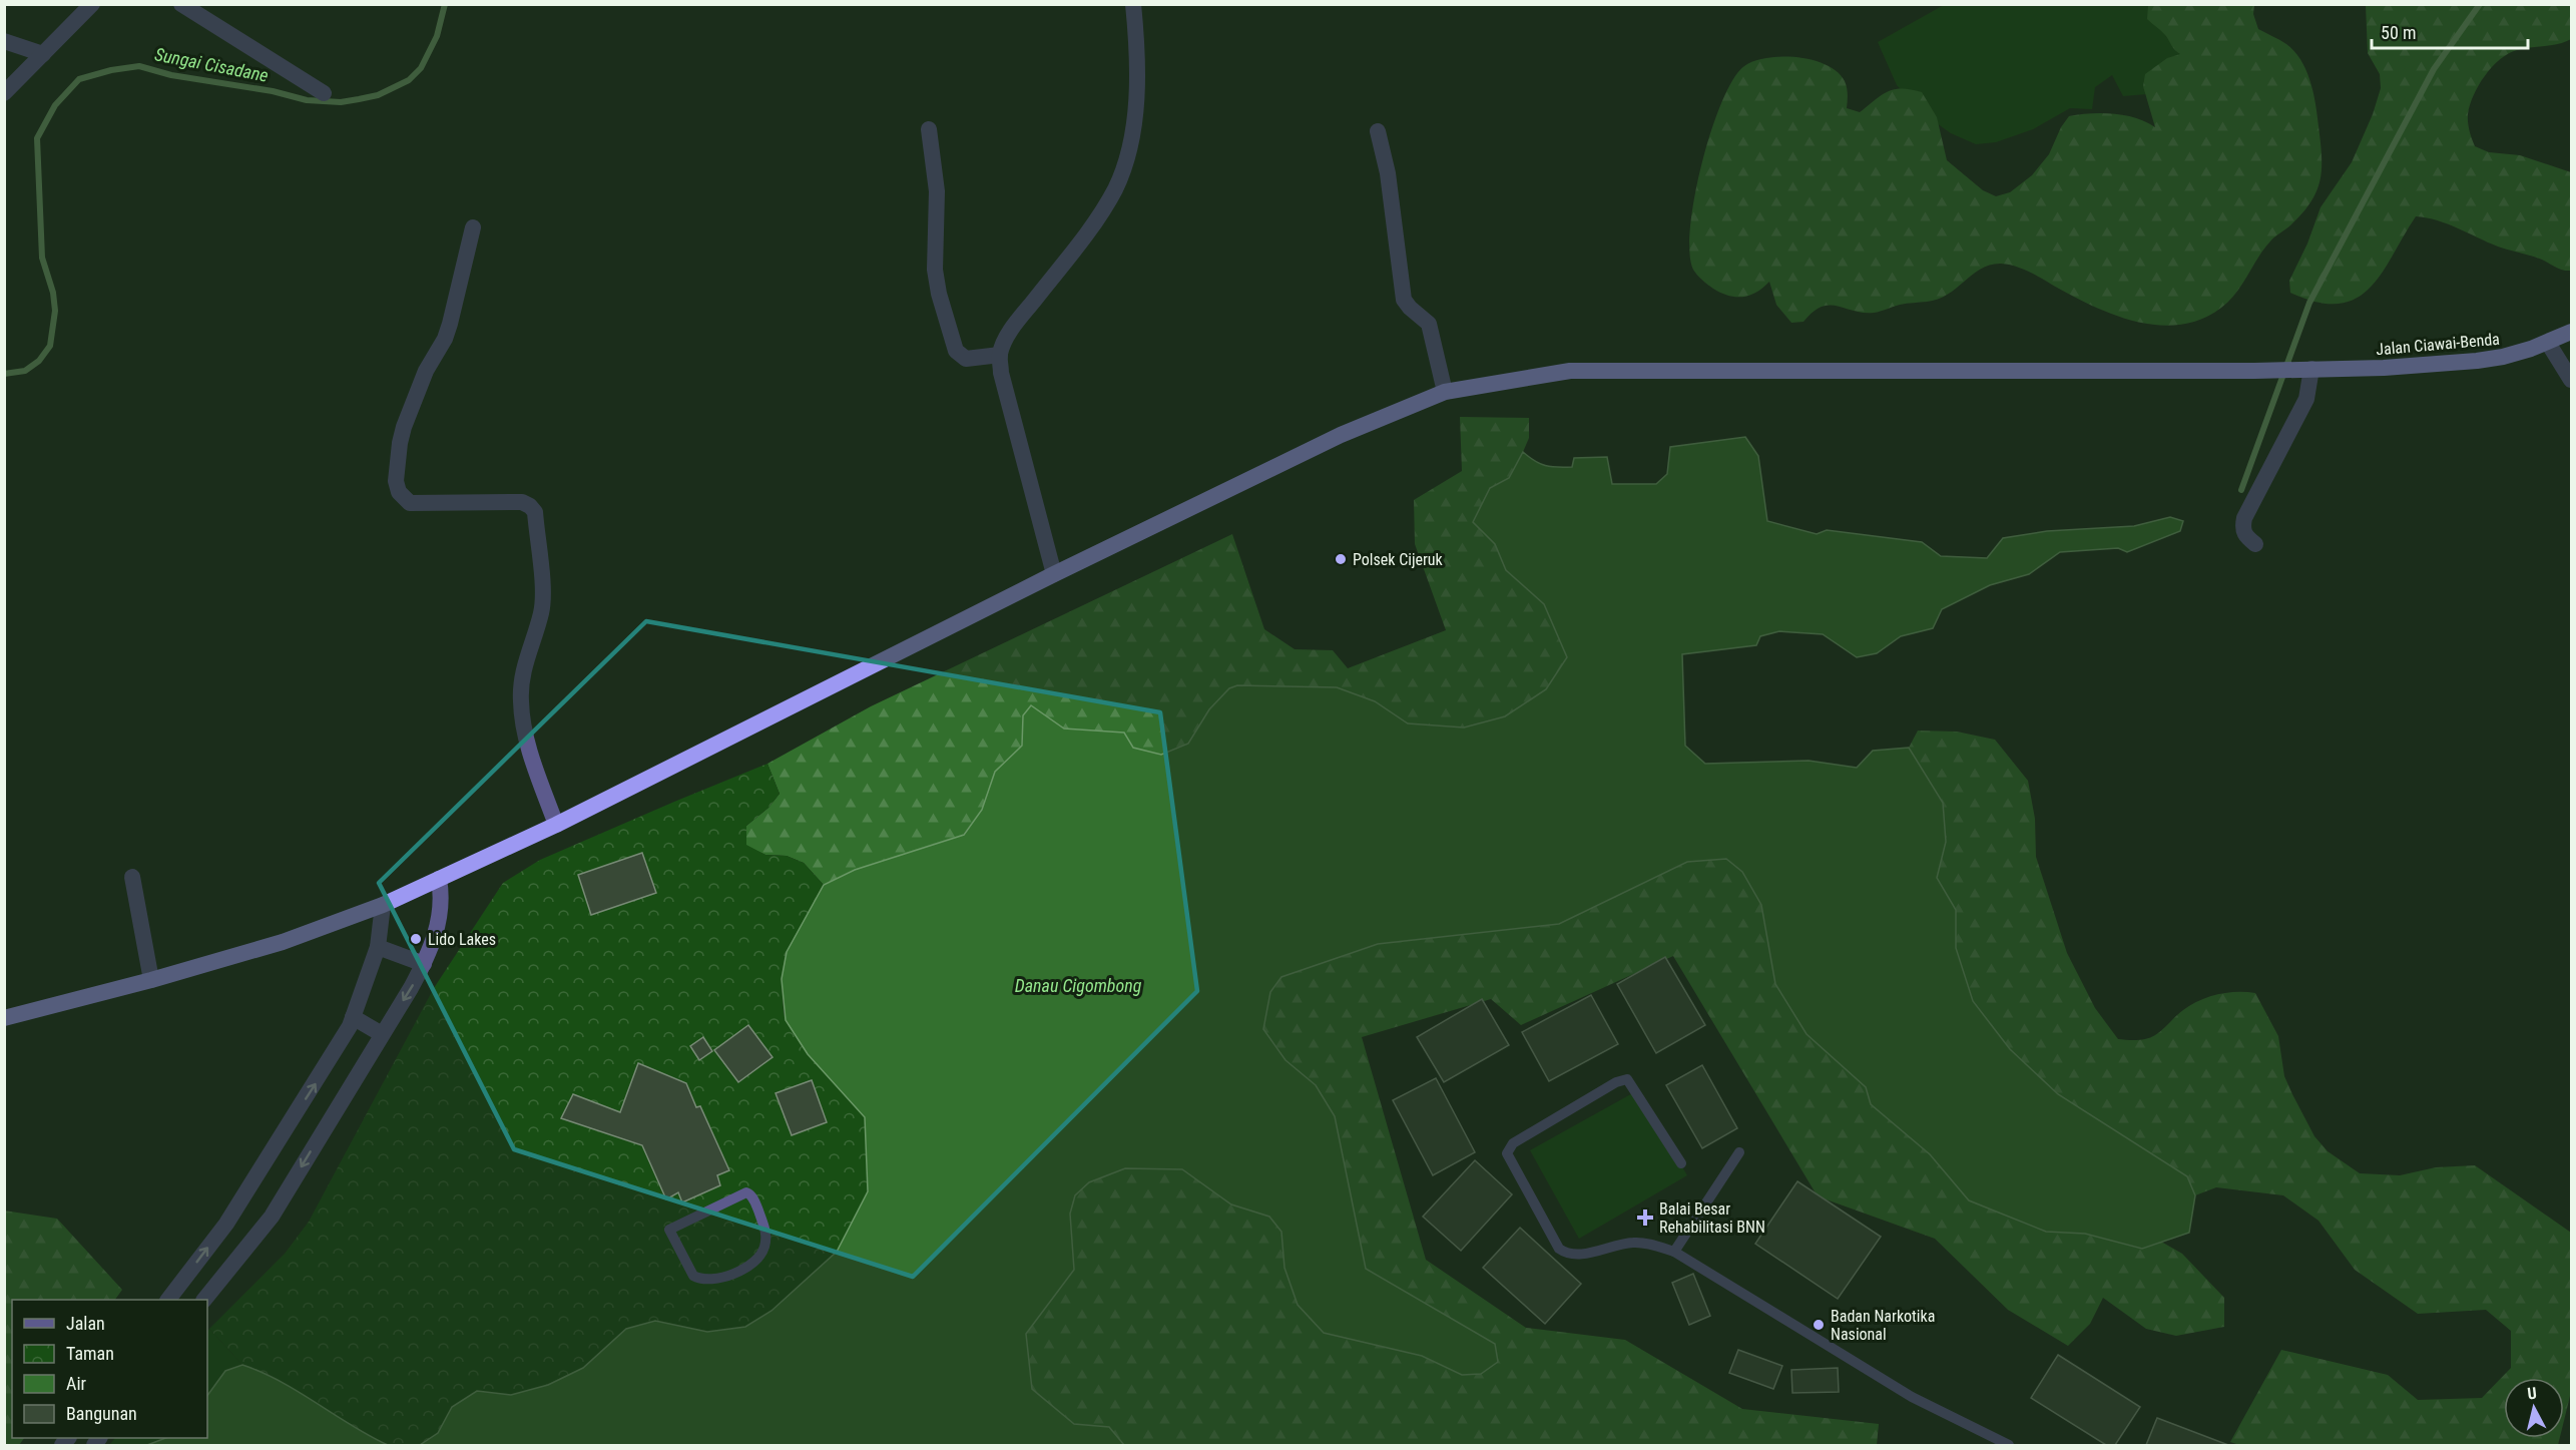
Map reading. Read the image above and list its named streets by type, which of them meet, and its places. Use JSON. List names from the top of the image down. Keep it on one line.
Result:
{"streets":{"highway":["Jalan Ciawai-Benda"]},"water":["Sungai Cisadane","Danau Cigombong"],"places":{"other":["Polsek Cijeruk","Lido Lakes","Badan Narkotika Nasional"],"health":["Balai Besar Rehabilitasi BNN"]},"legend":["Jalan","Taman","Air","Bangunan"],"scale_bar":"50 m","north":"top"}
